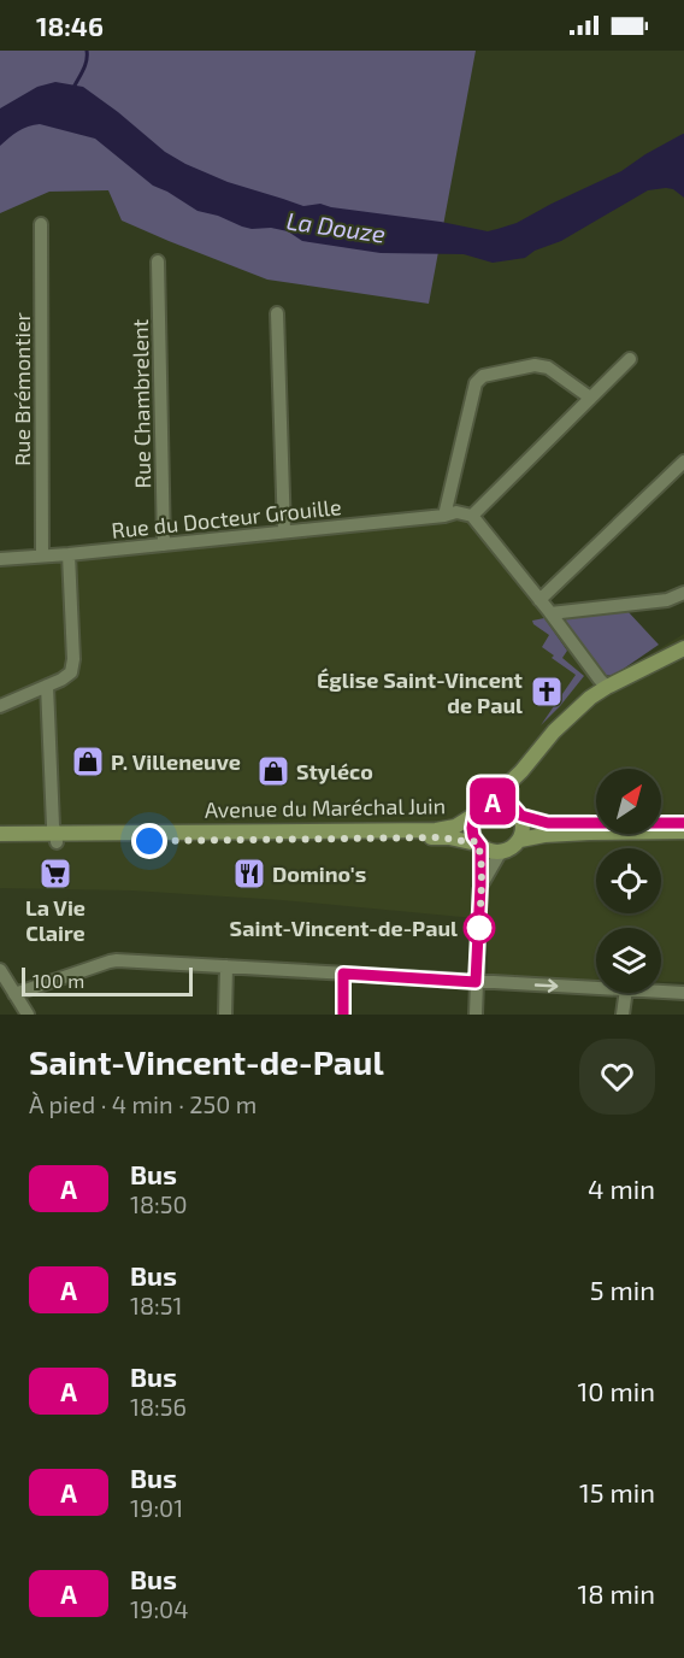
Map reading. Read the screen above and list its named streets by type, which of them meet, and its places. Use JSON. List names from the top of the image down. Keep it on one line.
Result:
{"streets":{"main road":["Avenue du Maréchal Juin"],"street":["Rue Brémontier","Rue Chambrelent","Rue du Docteur Grouille"]},"crossings":[["Rue Brémontier","Rue du Docteur Grouille"],["Rue Chambrelent","Rue du Docteur Grouille"]],"water":["La Douze"],"places":{"church":["Église Saint-Vincent de Paul"],"shop":["P. Villeneuve","Styléco"],"supermarket":["La Vie Claire"],"restaurant":["Domino's"],"other":["Saint-Vincent-de-Paul"]},"lines":["bus line A"],"scale_bar":"100 m","north":"top right","page":{"status":"18:46","on_map":"A","scale":"100 m","heading":["Saint-Vincent-de-Paul","À pied · 4 min · 250 m"],"list":[{"mark":"A","name":"Bus","note":"18:50","value":"4 min"},{"mark":"A","name":"Bus","note":"18:51","value":"5 min"},{"mark":"A","name":"Bus","note":"18:56","value":"10 min"},{"mark":"A","name":"Bus","note":"19:01","value":"15 min"},{"mark":"A","name":"Bus","note":"19:04","value":"18 min"}]}}
